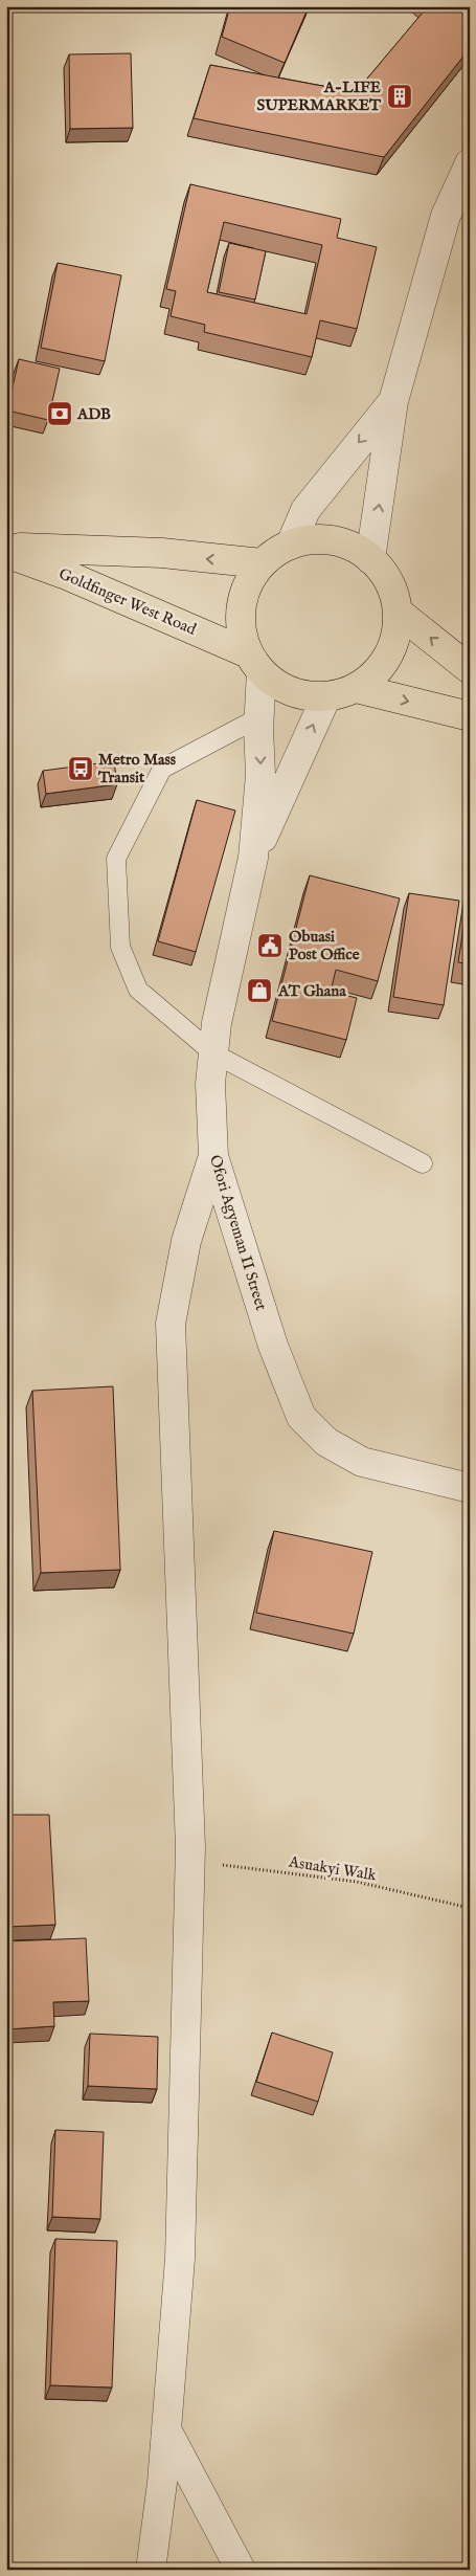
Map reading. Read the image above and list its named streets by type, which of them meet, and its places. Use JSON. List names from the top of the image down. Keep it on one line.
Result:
{"streets":{"main road":["Goldfinger West Road"],"street":["Ofori Agyeman II Street"],"path":["Asuakyi Walk"]},"crossings":[["Goldfinger West Road","Ofori Agyeman II Street"]],"places":{"building":["A-LIFE SUPERMARKET"],"bank":["ADB"],"bus stop":["Metro Mass Transit"],"public building":["Obuasi Post Office"],"shop":["AT Ghana"]}}
